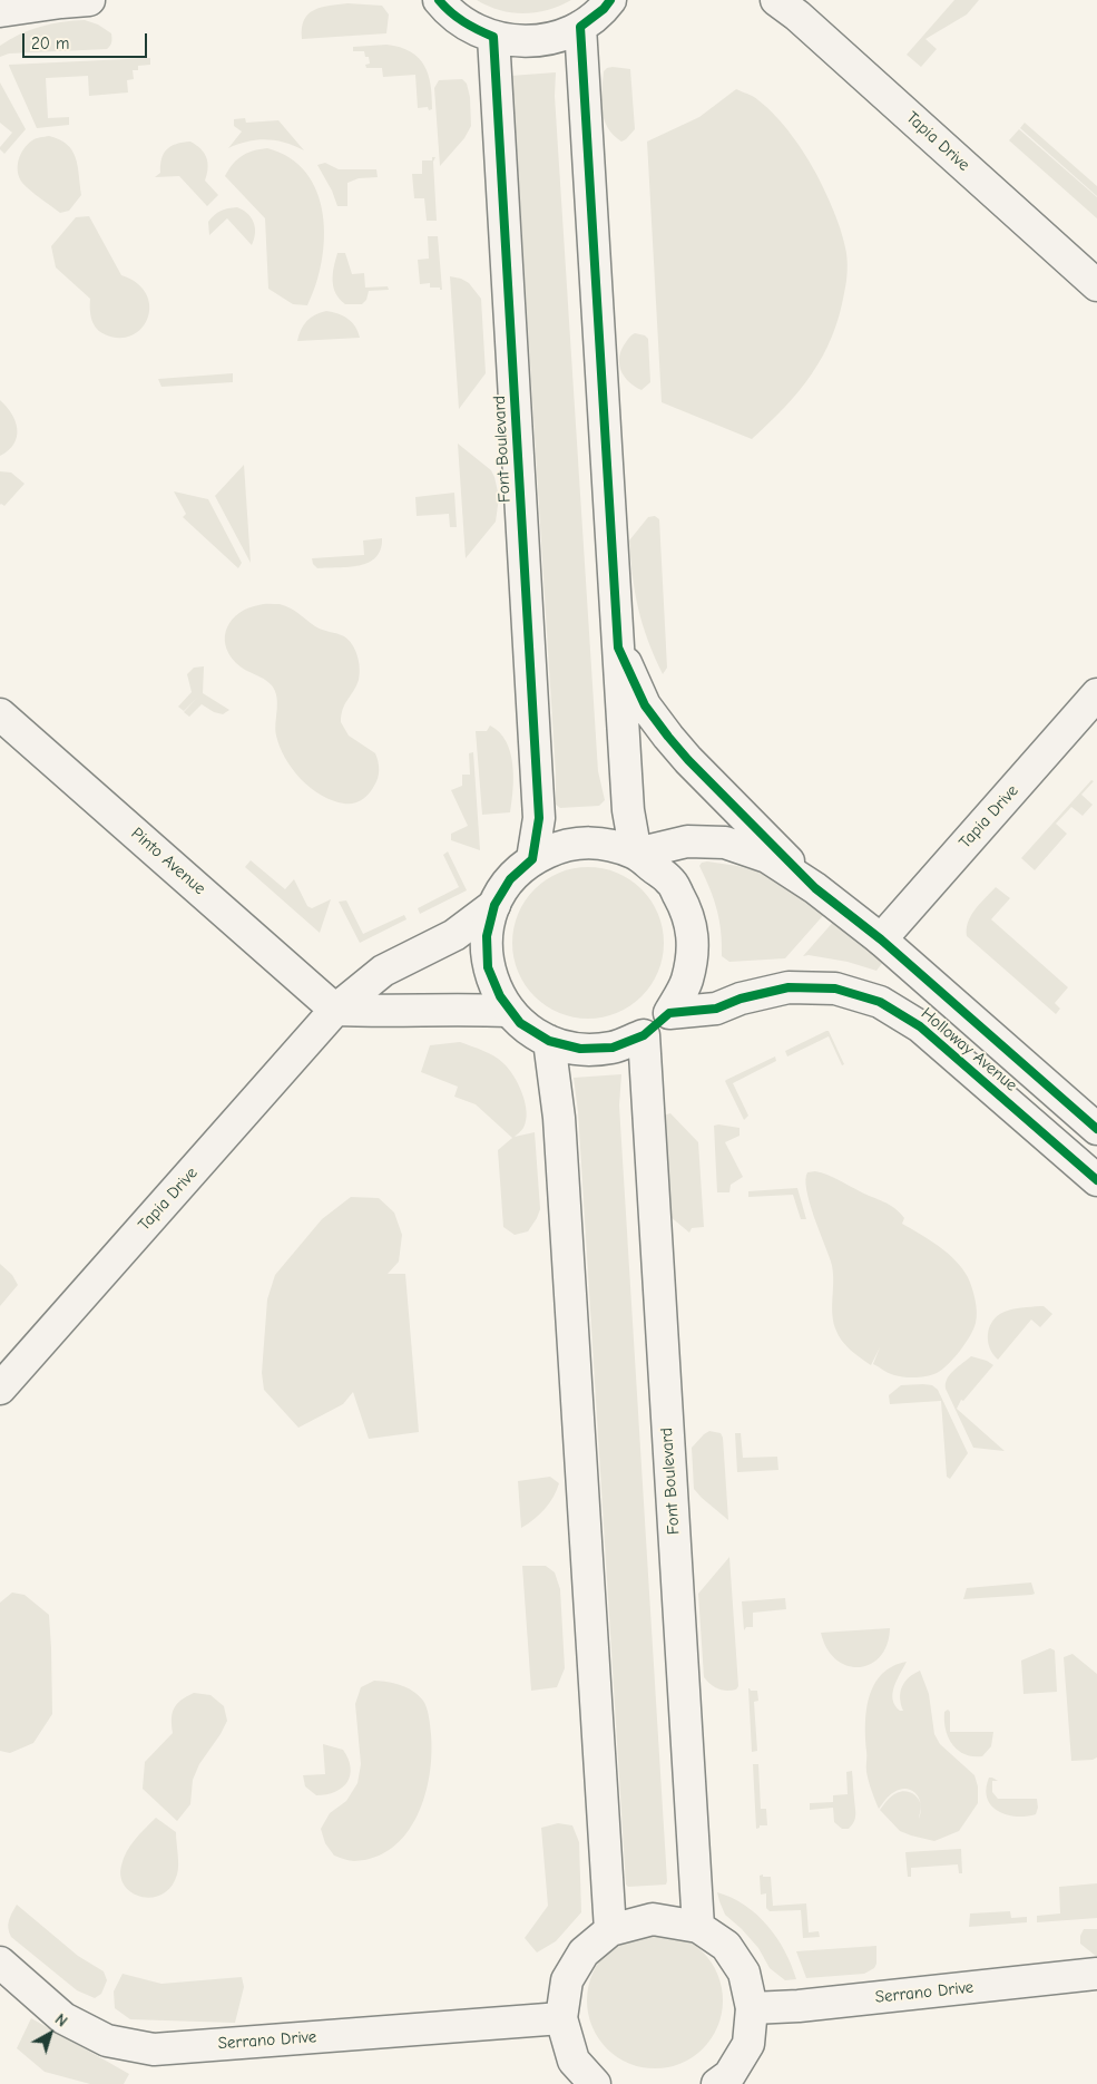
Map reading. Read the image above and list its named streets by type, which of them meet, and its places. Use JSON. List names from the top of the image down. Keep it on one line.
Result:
{"streets":{"street":["Tapia Drive","Font Boulevard","Pinto Avenue","Holloway Avenue","Serrano Drive"]},"crossings":[["Tapia Drive","Pinto Avenue"],["Tapia Drive","Holloway Avenue"]],"scale_bar":"20 m","north":"top right"}
